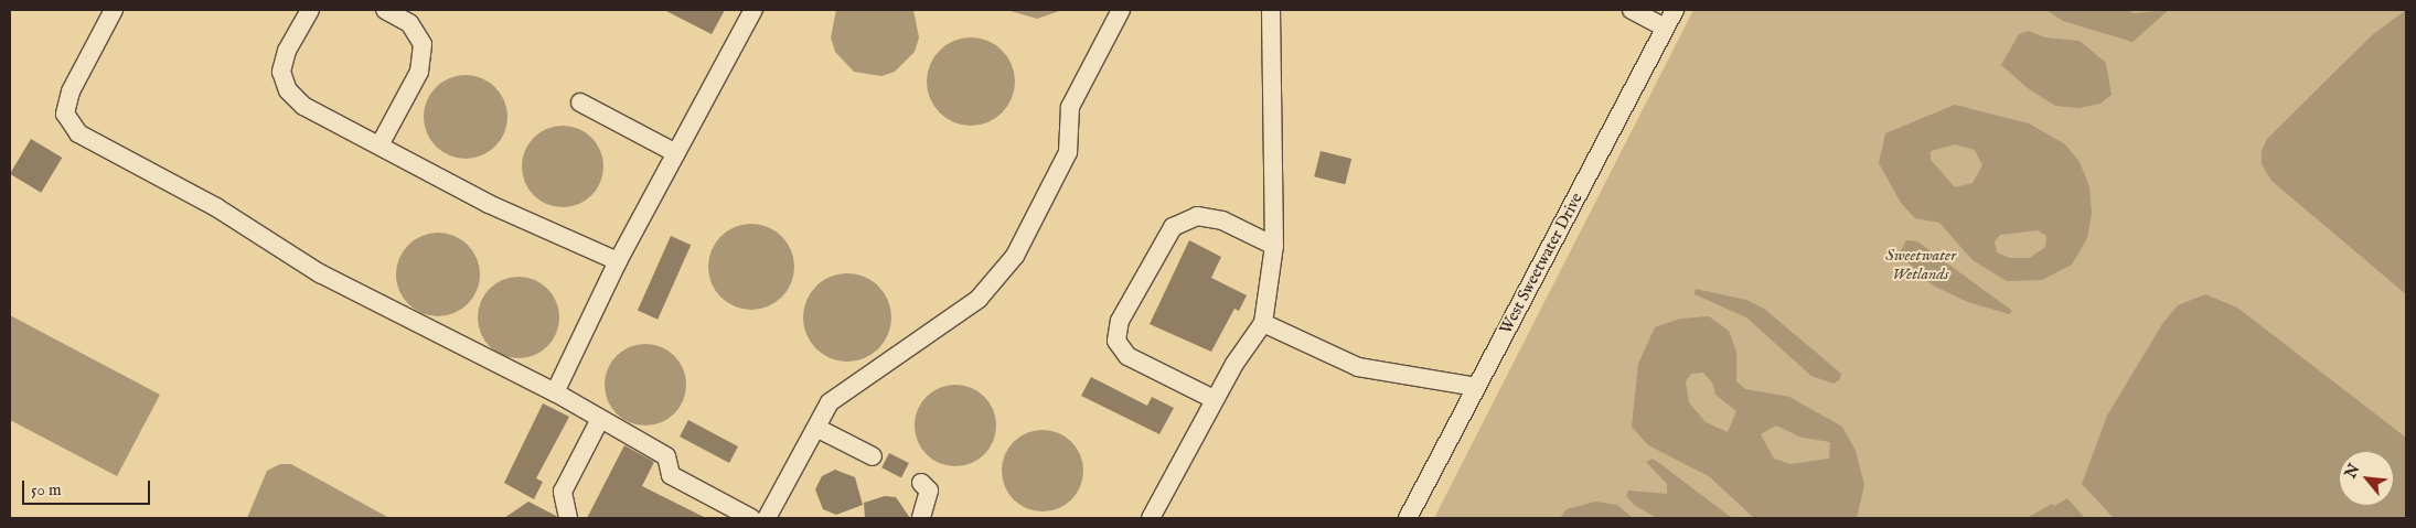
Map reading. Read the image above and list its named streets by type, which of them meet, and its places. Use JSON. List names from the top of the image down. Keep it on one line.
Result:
{"streets":{"street":["West Sweetwater Drive"]},"parks":["Sweetwater Wetlands"],"scale_bar":"50 m","north":"top left"}
